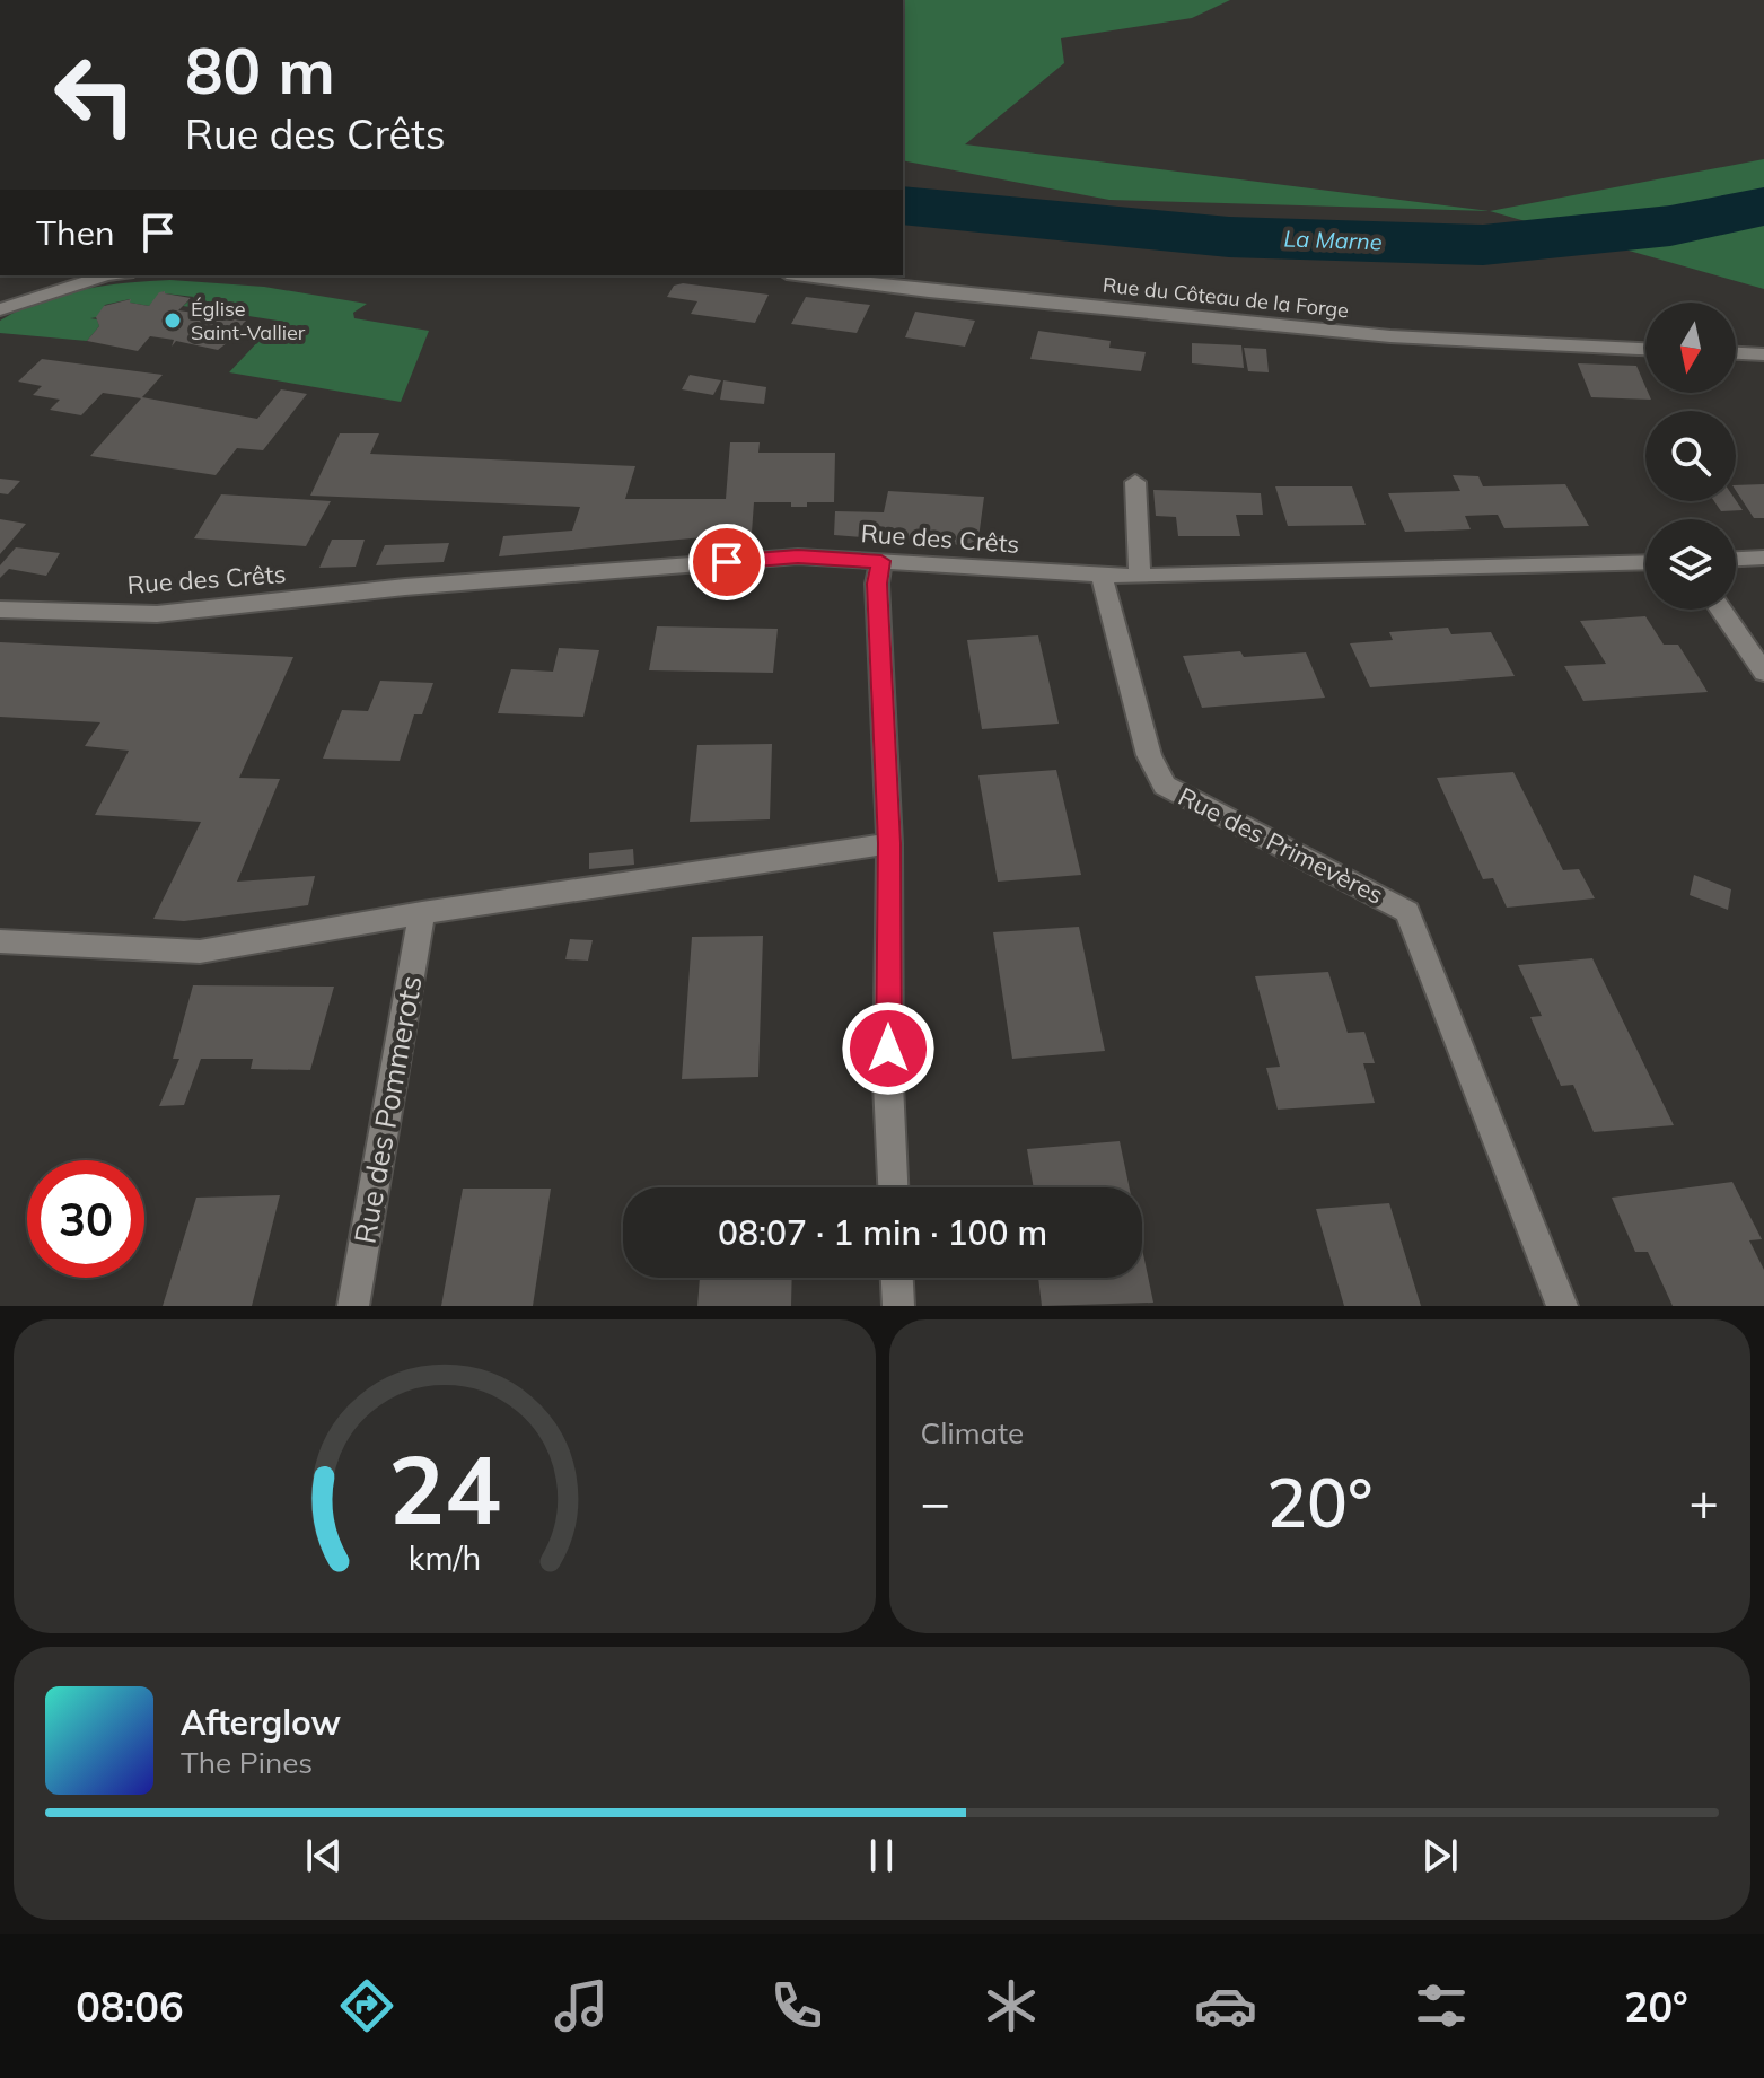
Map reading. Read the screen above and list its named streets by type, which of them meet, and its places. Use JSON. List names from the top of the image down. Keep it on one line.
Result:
{"streets":{"street":["Rue du Côteau de la Forge","Rue des Crêts","Rue des Primevères","Rue des Pommerots"]},"crossings":[["Rue des Crêts","Rue des Primevères"]],"water":["La Marne"],"places":["Église Saint-Vallier"],"north":"bottom","page":{"turn":["80 m","Rue des Crêts"],"then":"Then","limit":"30","trip":"08:07 · 1 min · 100 m","tile":"Climate","heat":["−","20°","+"],"song":["Afterglow","The Pines"],"tabs":["08:06","20°"],"gauge":["24","km/h"]}}
